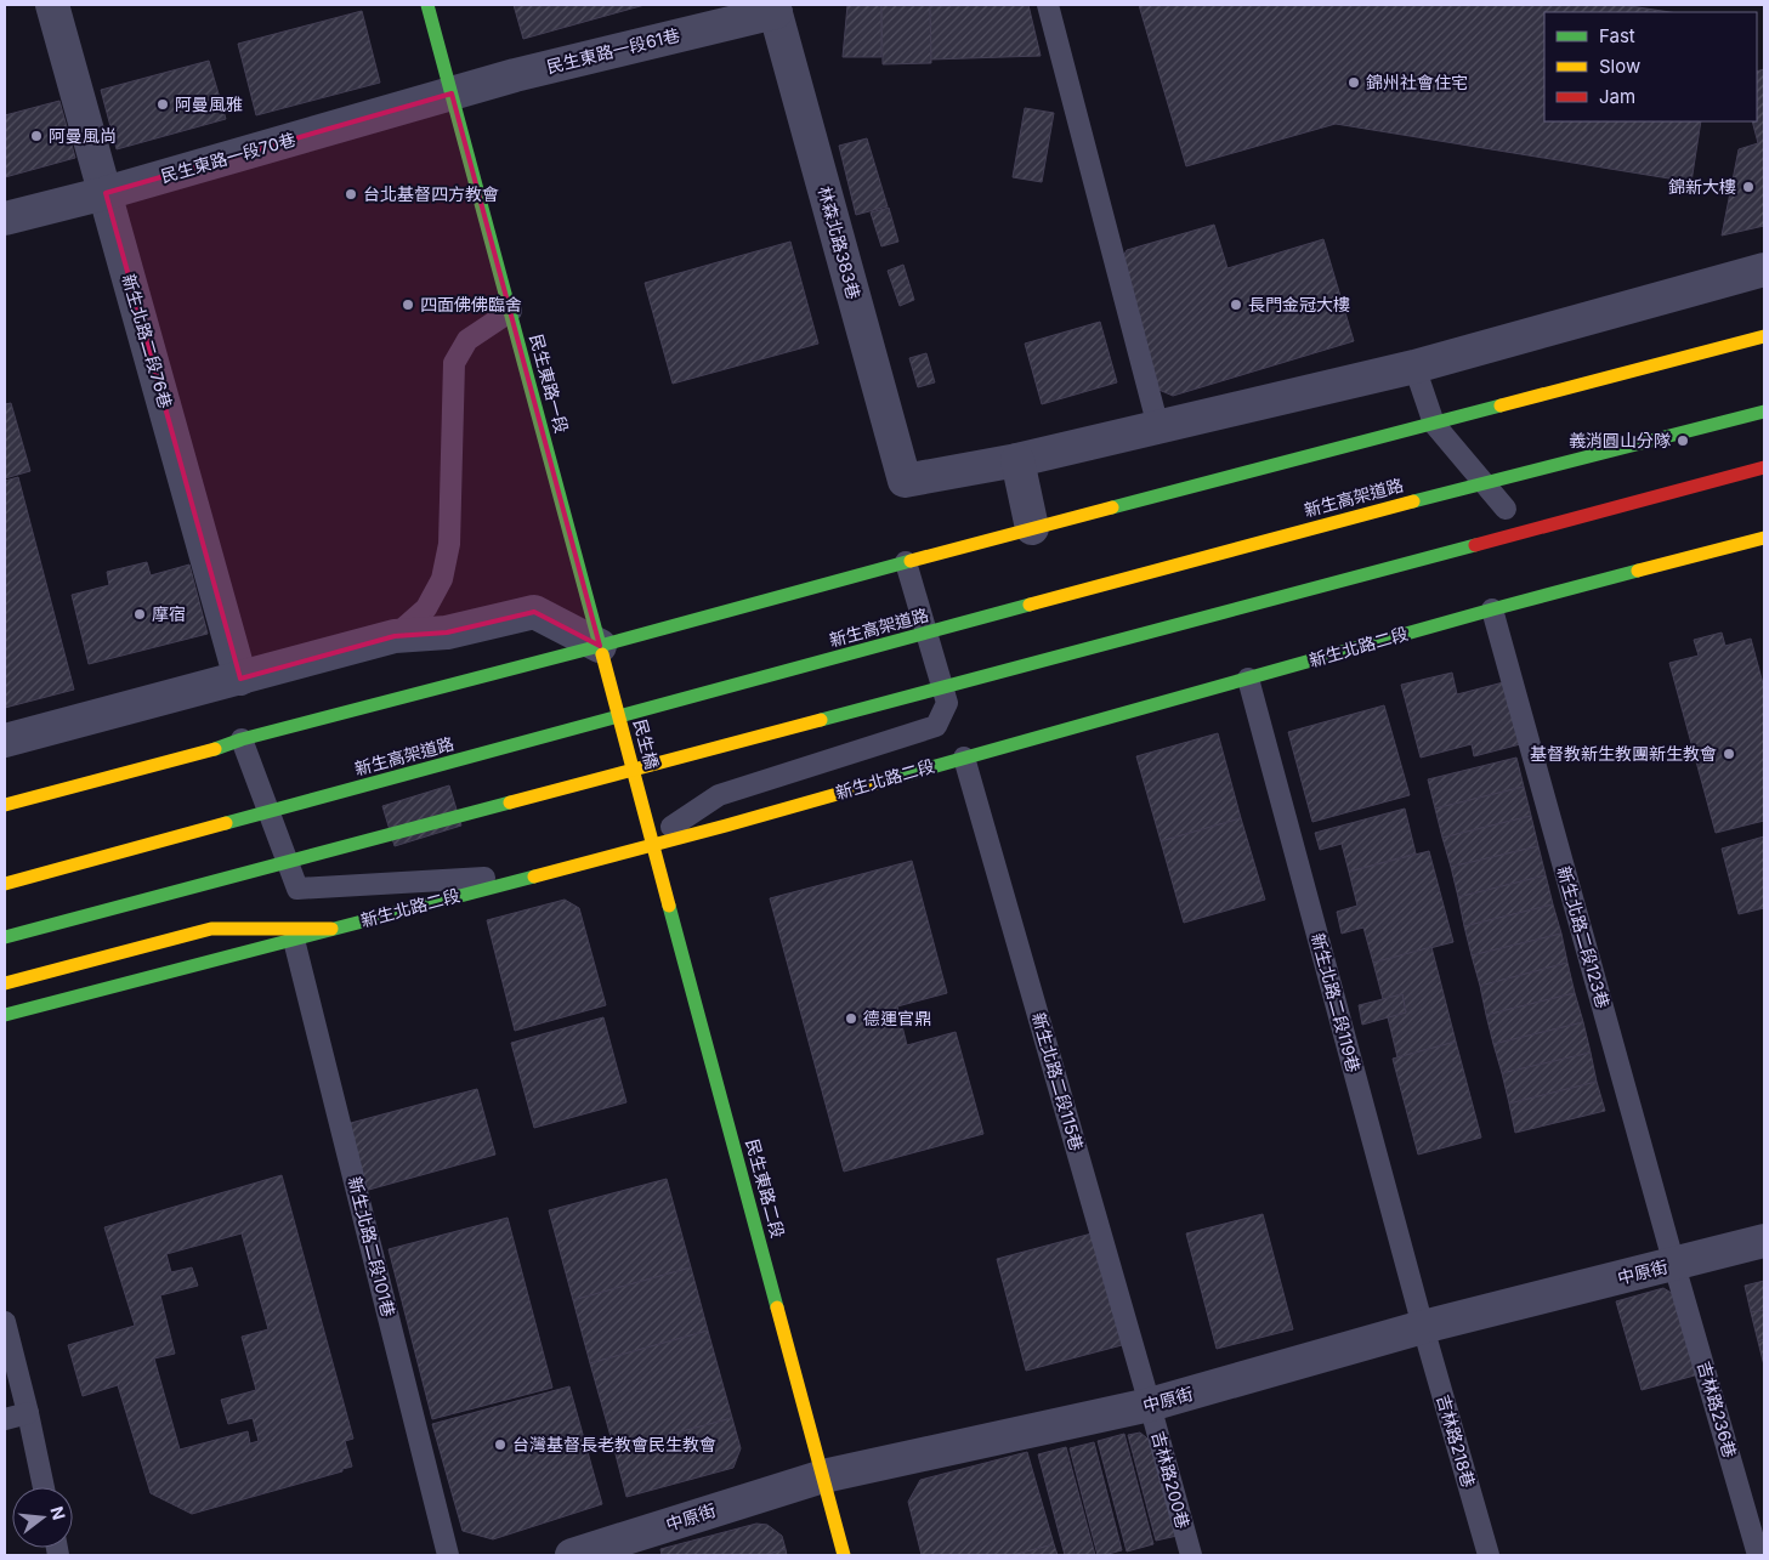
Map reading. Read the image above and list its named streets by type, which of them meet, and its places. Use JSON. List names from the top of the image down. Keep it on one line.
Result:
{"streets":{"main road":["民生東路一段","新生高架道路","新生北路二段","民生橋","民生東路二段"],"street":["民生東路一段61巷","民生東路一段70巷","林森北路383巷","新生北路二段76巷","中原街"],"lane":["新生北路二段123巷","新生北路二段119巷","新生北路二段115巷","新生北路二段101巷","吉林路236巷","吉林路218巷","吉林路200巷"]},"crossings":[["民生東路一段61巷","民生東路一段70巷"],["民生東路一段61巷","林森北路383巷"],["民生東路一段61巷","民生東路一段"],["民生東路一段70巷","新生北路二段76巷"],["民生東路一段70巷","民生東路一段"],["民生東路一段","民生橋"],["新生北路二段","民生橋"],["新生北路二段","新生北路二段123巷"],["新生北路二段","新生北路二段119巷"],["新生北路二段","新生北路二段115巷"],["新生北路二段","民生東路二段"],["新生北路二段","新生北路二段101巷"],["民生橋","民生東路二段"],["新生北路二段123巷","中原街"],["新生北路二段123巷","吉林路236巷"],["新生北路二段119巷","中原街"],["新生北路二段119巷","吉林路218巷"],["新生北路二段115巷","中原街"],["新生北路二段115巷","吉林路200巷"],["民生東路二段","中原街"],["中原街","吉林路236巷"],["中原街","吉林路218巷"],["中原街","吉林路200巷"]],"places":["錦州社會住宅","阿曼風雅","阿曼風尚","錦新大樓","台北基督四方教會","四面佛佛臨舍","長門金冠大樓","義消圓山分隊","摩宿","基督教新生教團新生教會","德運官鼎","台灣基督長老教會民生教會"],"legend":["Fast","Slow","Jam"],"north":"right"}
